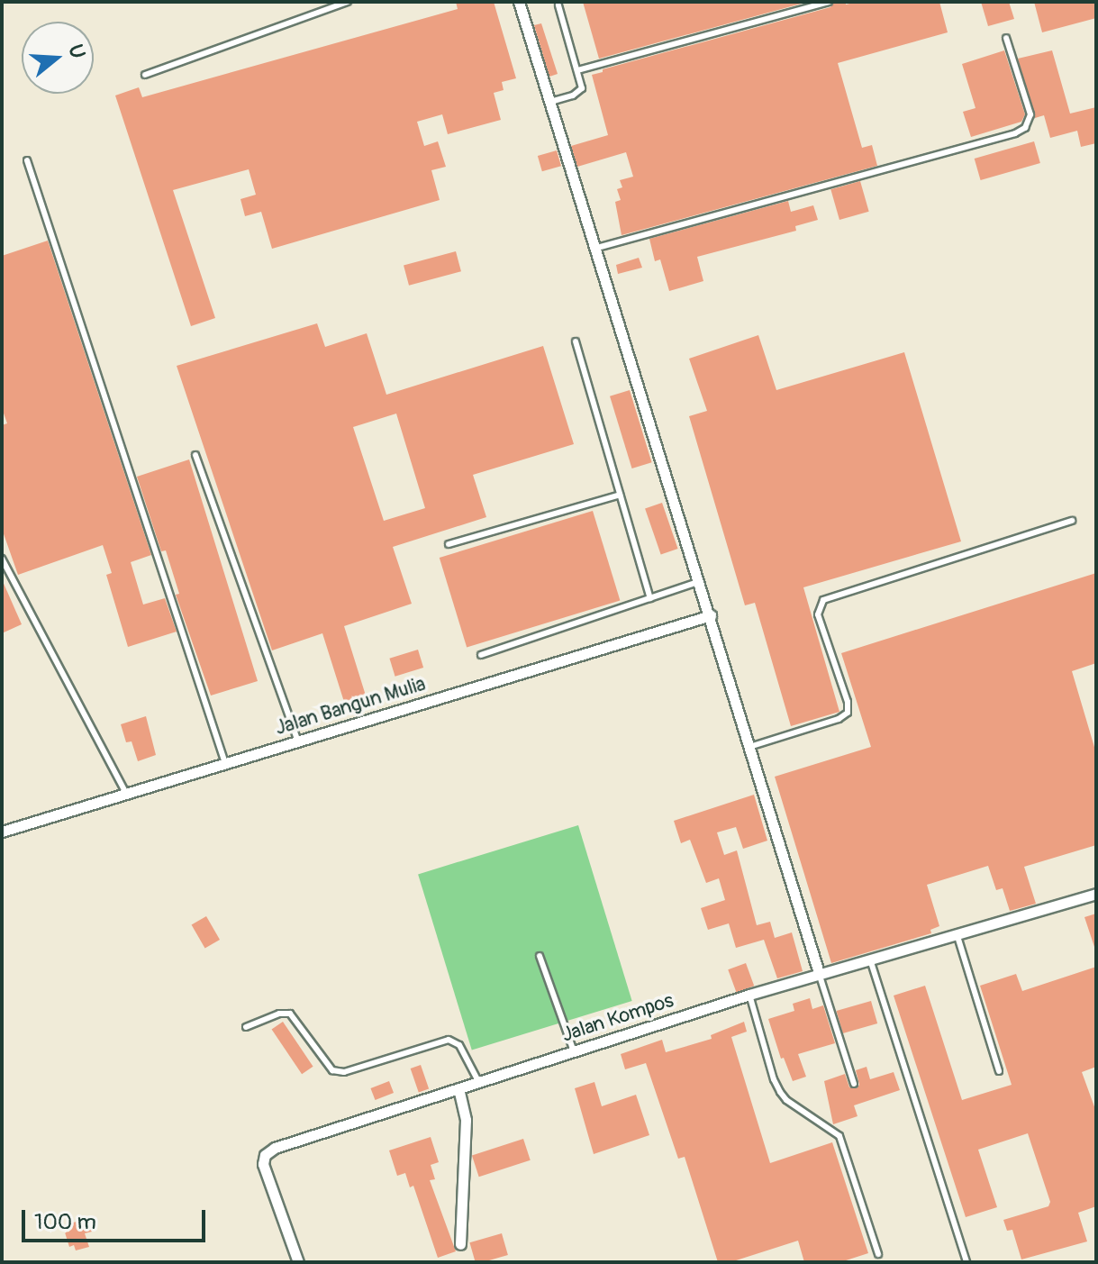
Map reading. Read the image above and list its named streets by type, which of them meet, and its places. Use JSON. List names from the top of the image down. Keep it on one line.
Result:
{"streets":{"street":["Jalan Bangun Mulia","Jalan Kompos"]},"scale_bar":"100 m","north":"right"}
